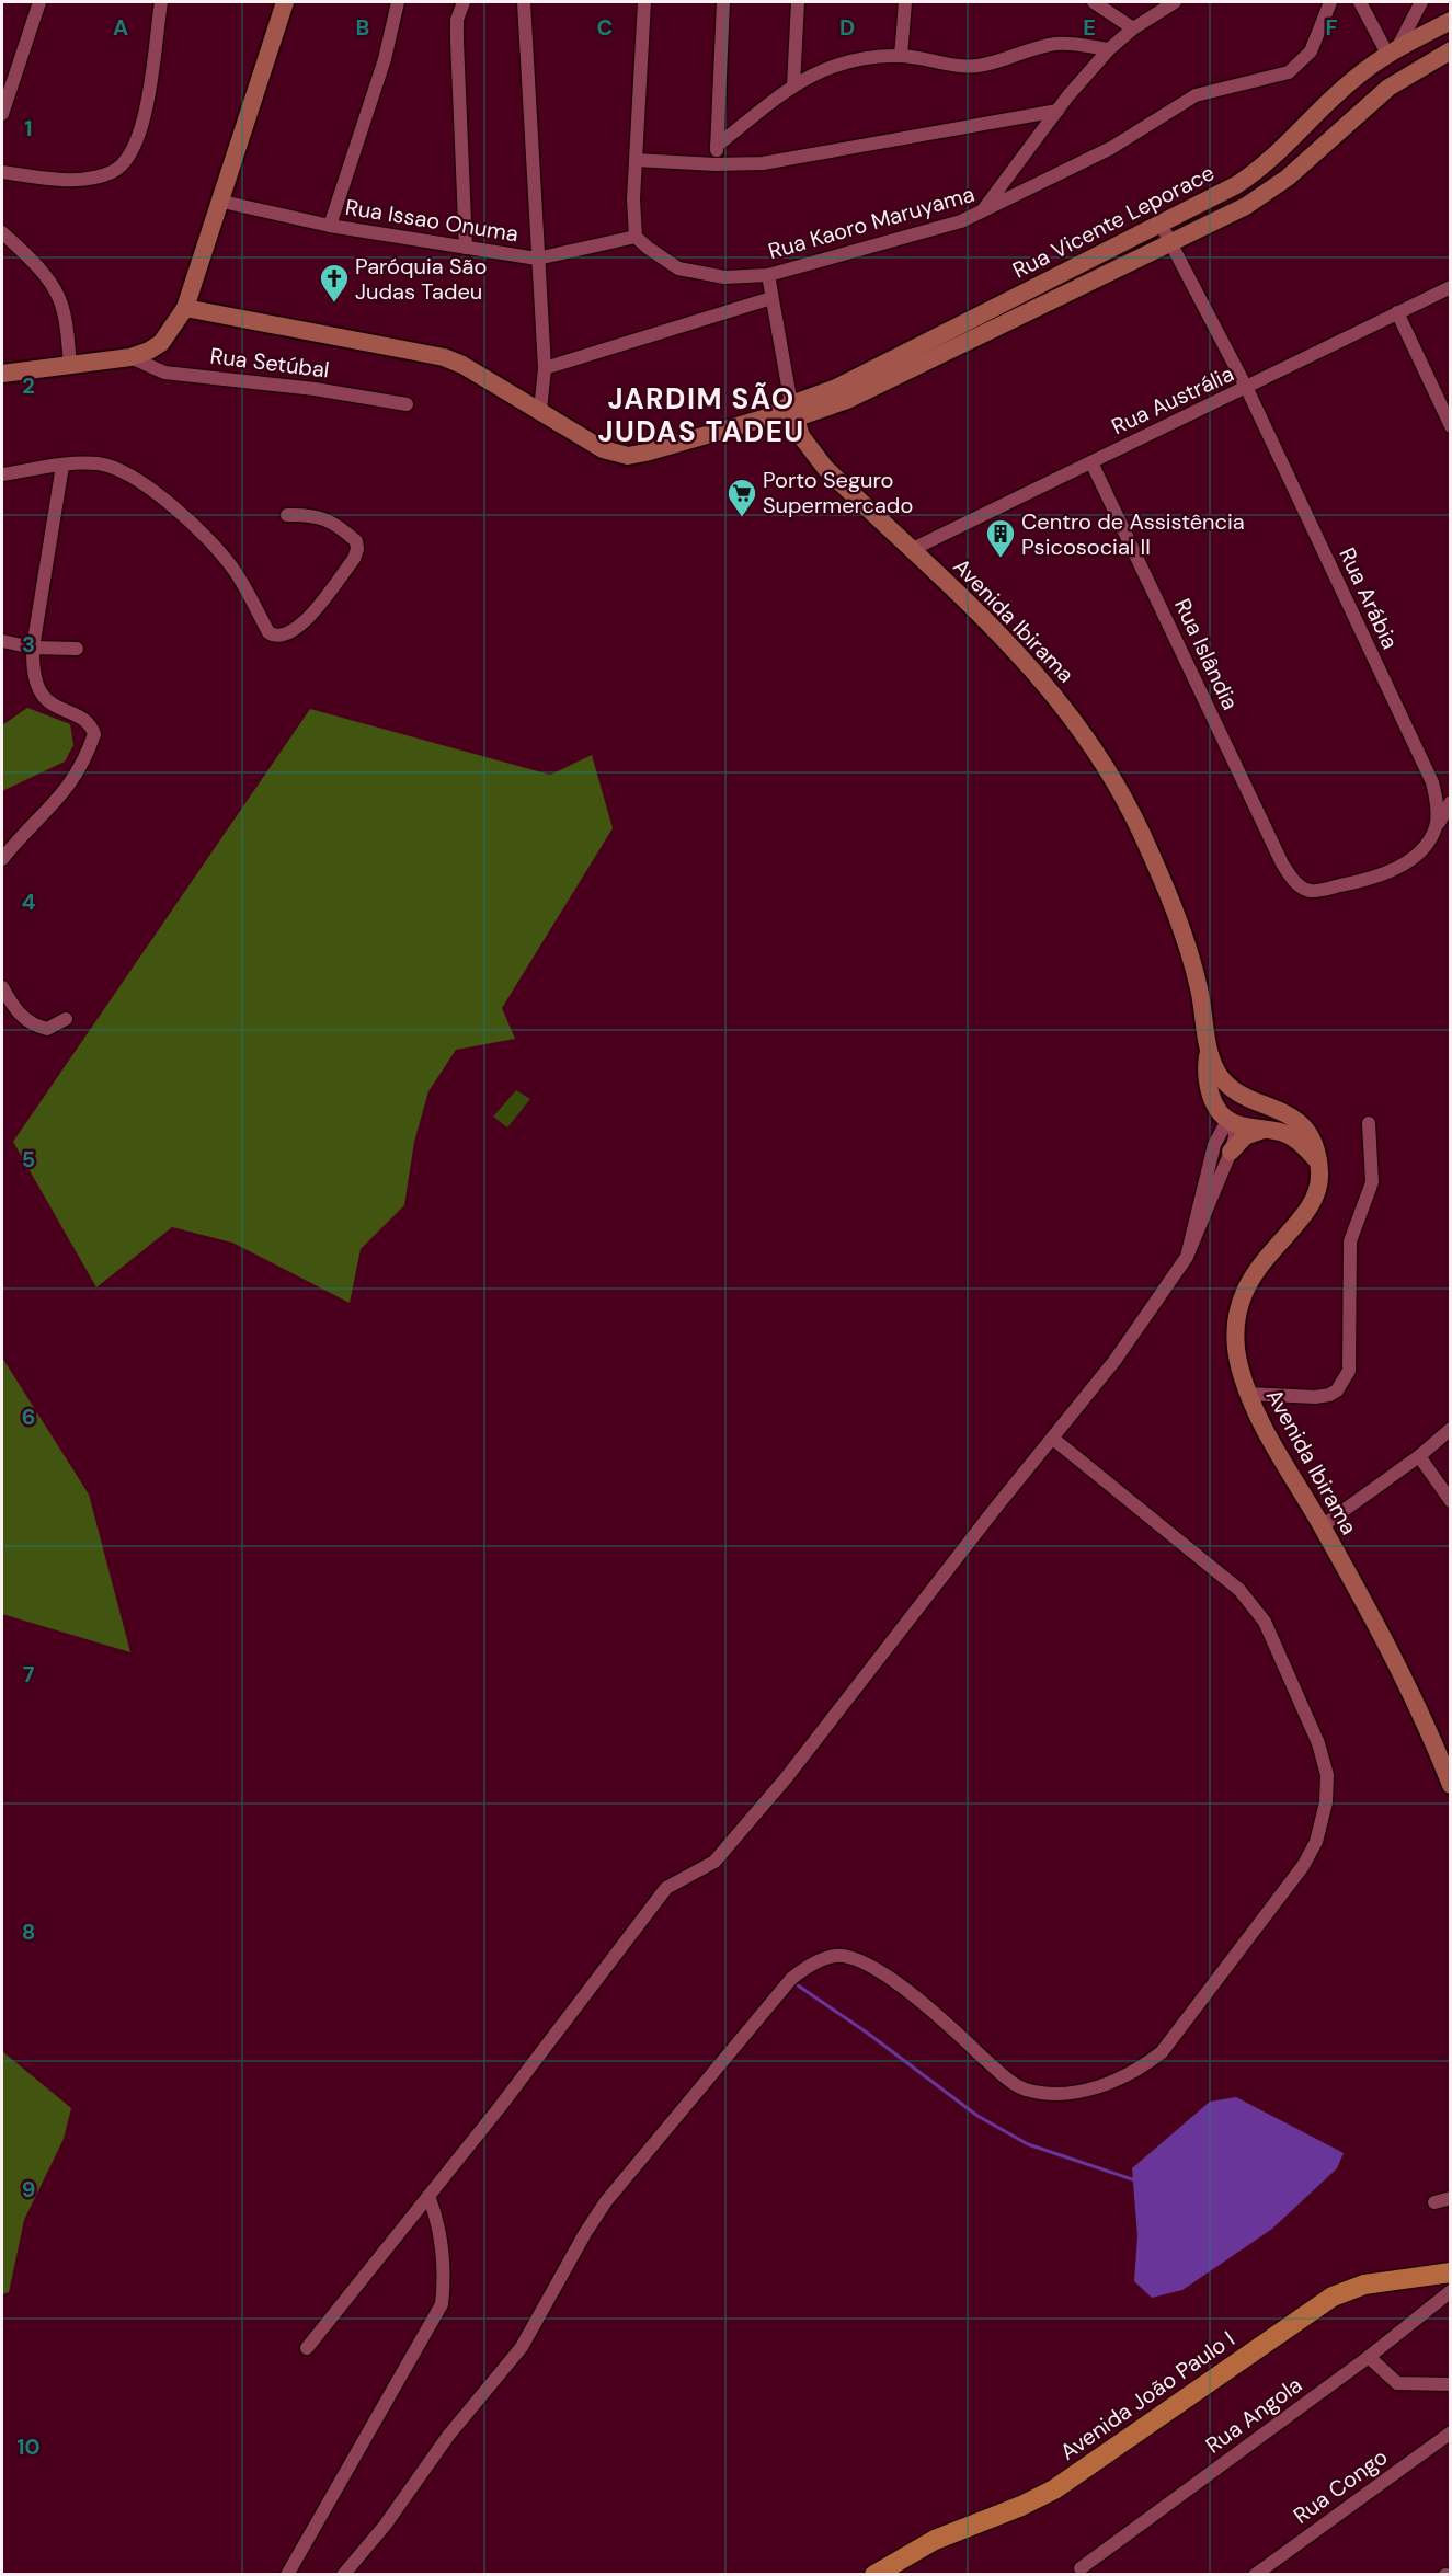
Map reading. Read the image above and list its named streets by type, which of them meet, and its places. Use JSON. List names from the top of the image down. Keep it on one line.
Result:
{"streets":{"main road":["Rua Vicente Leporace","Avenida Ibirama","Avenida João Paulo I"],"street":["Rua Issao Onuma","Rua Kaoro Maruyama","Rua Setúbal","Rua Austrália","Rua Arábia","Rua Islândia","Rua Angola","Rua Congo"]},"crossings":[["Rua Issao Onuma","Rua Kaoro Maruyama"],["Rua Vicente Leporace","Rua Arábia"],["Rua Vicente Leporace","Avenida Ibirama"],["Rua Austrália","Rua Arábia"],["Rua Austrália","Avenida Ibirama"],["Rua Austrália","Rua Islândia"],["Rua Arábia","Rua Islândia"]],"districts":["JARDIM SÃO JUDAS TADEU"],"places":{"church":["Paróquia São Judas Tadeu"],"supermarket":["Porto Seguro Supermercado"],"building":["Centro de Assistência Psicosocial II"]},"grid":{"columns":["A","B","C","D","E","F"],"rows":["1","2","3","4","5","6","7","8","9","10"]}}
